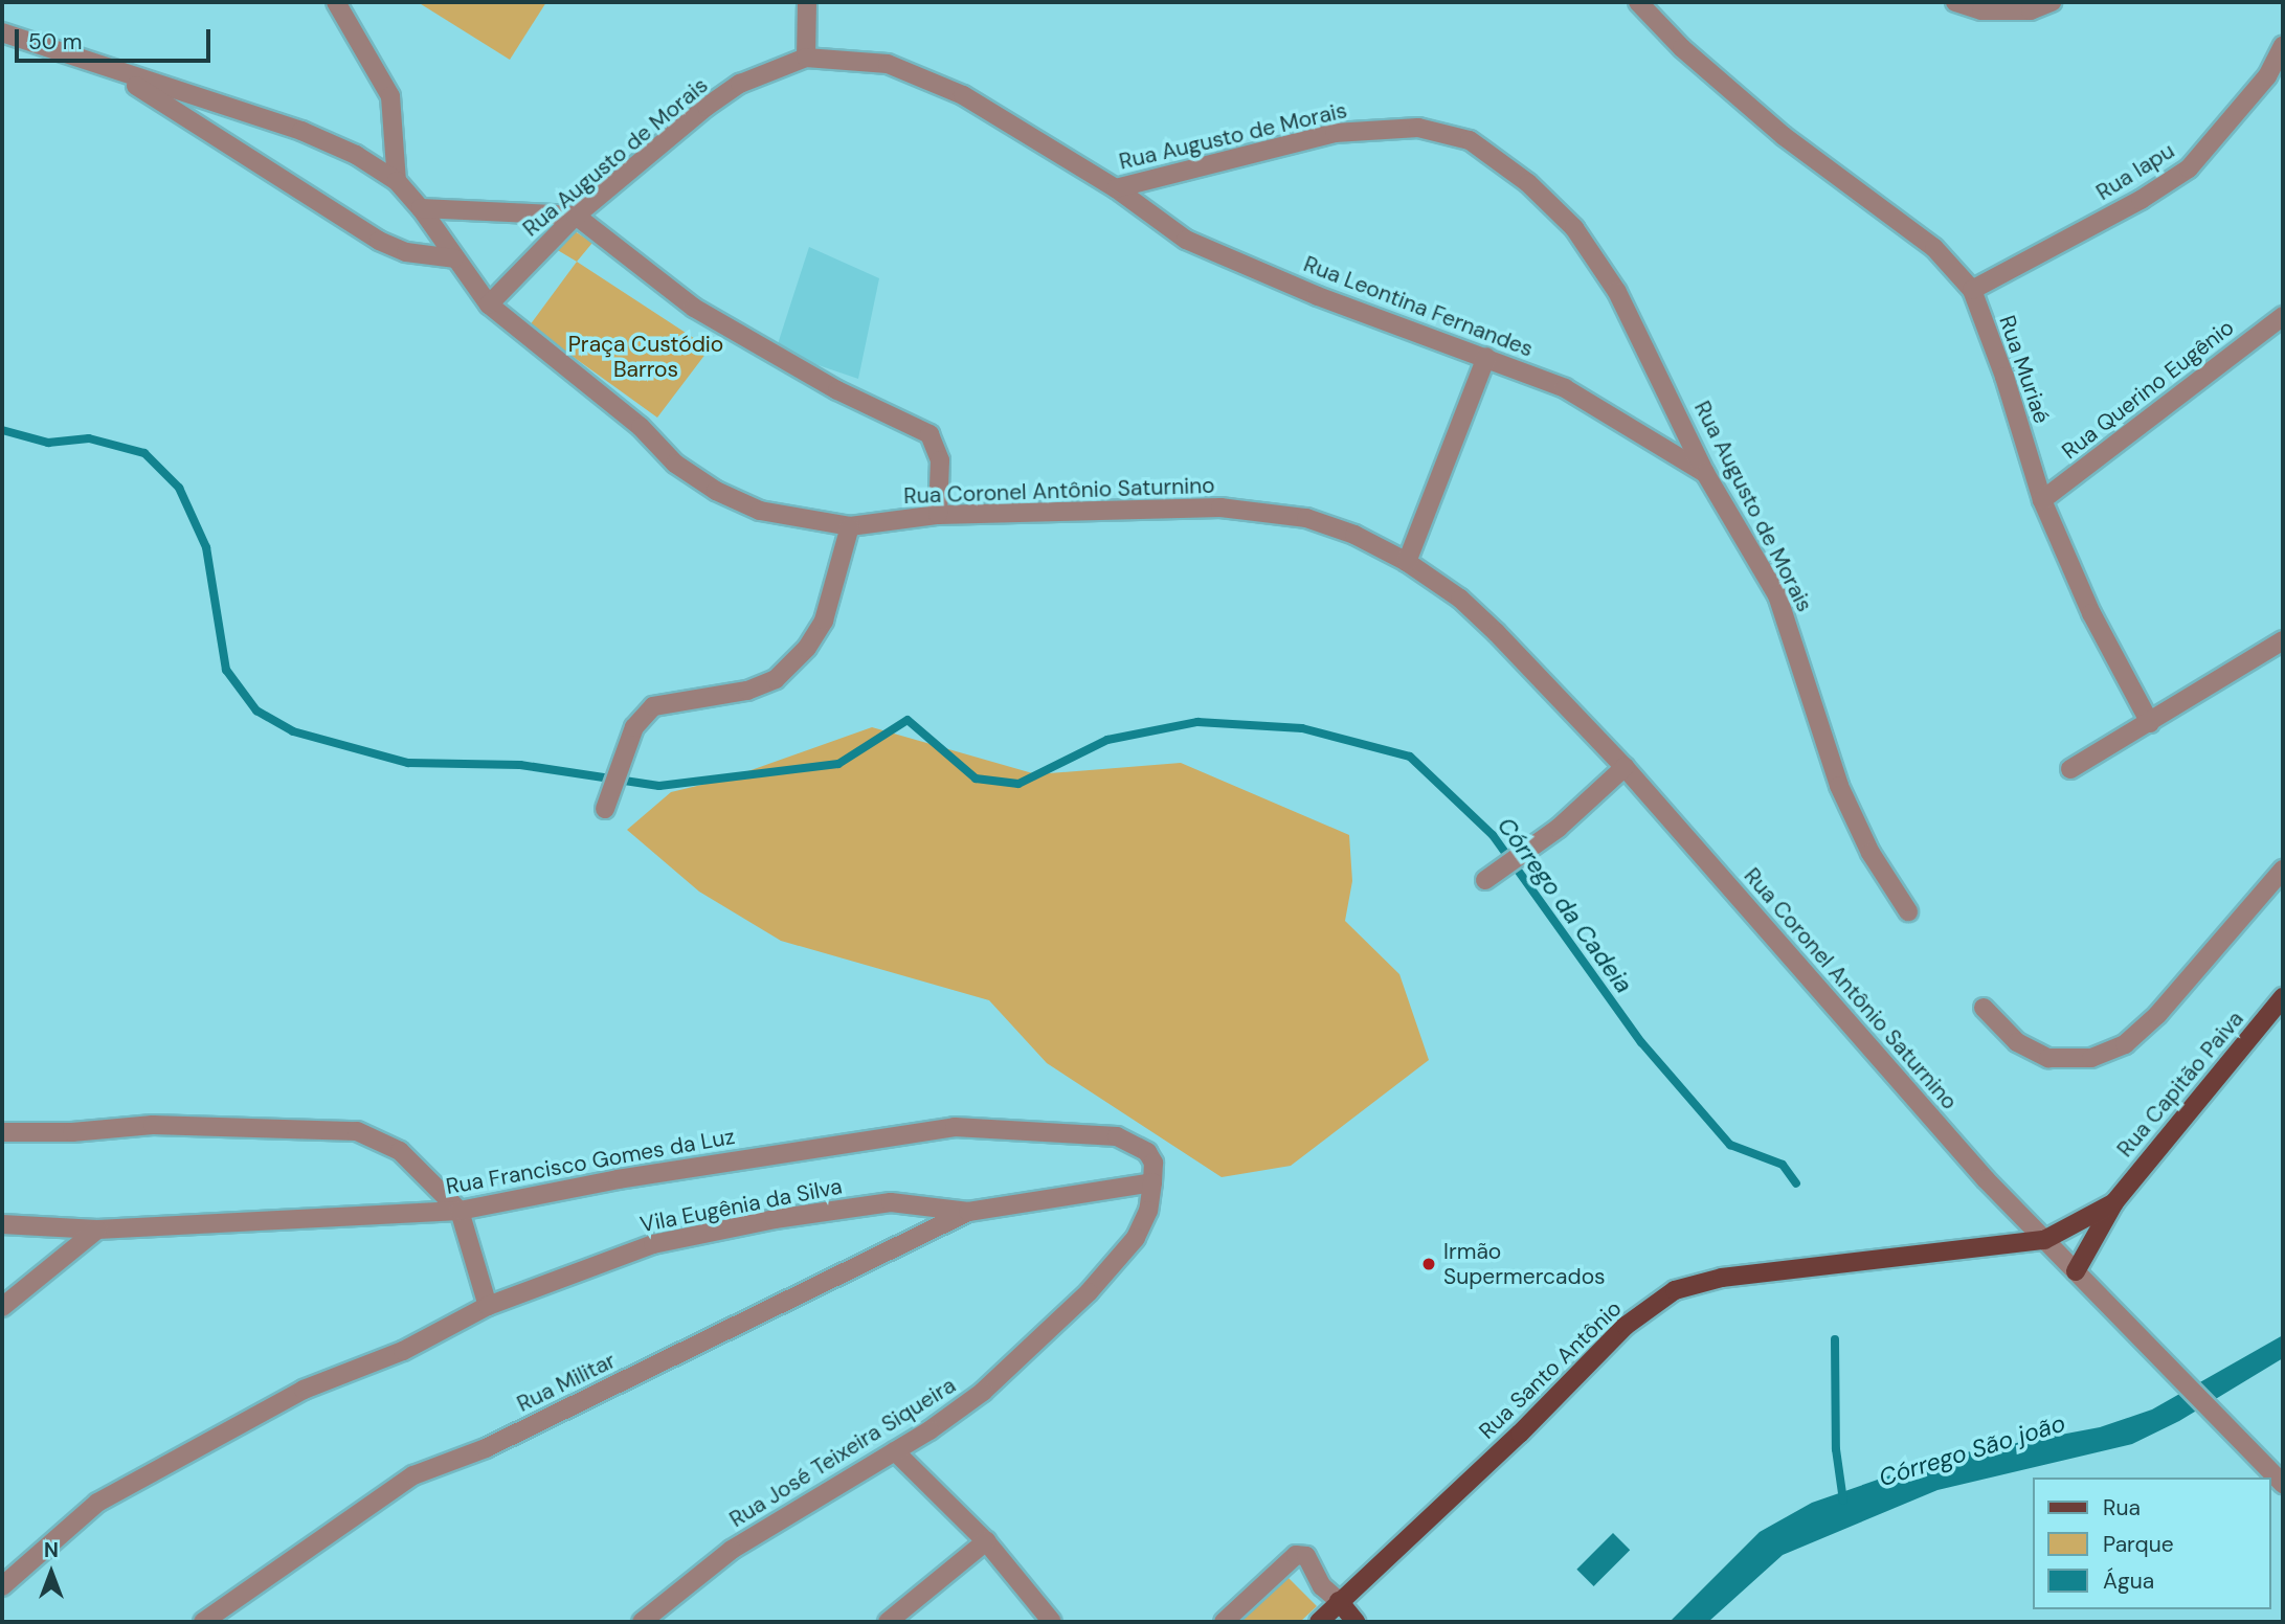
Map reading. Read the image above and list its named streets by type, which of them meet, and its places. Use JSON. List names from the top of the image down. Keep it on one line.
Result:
{"streets":{"main road":["Rua Capitão Paiva","Rua Santo Antônio"],"street":["Rua Augusto de Morais","Rua Iapu","Rua Leontina Fernandes","Rua Muriaé","Rua Querino Eugênio","Rua Coronel Antônio Saturnino","Rua Francisco Gomes da Luz","Vila Eugênia da Silva","Rua Militar","Rua José Teixeira Siqueira"]},"crossings":[["Rua Augusto de Morais","Rua Leontina Fernandes"],["Rua Augusto de Morais","Rua Coronel Antônio Saturnino"],["Rua Iapu","Rua Muriaé"],["Rua Muriaé","Rua Querino Eugênio"],["Rua Coronel Antônio Saturnino","Rua Santo Antônio"],["Rua Francisco Gomes da Luz","Rua José Teixeira Siqueira"],["Vila Eugênia da Silva","Rua Militar"]],"water":["Córrego da Cadeia","Córrego São joão"],"parks":["Praça Custódio Barros"],"places":["Irmão Supermercados"],"legend":["Rua","Parque","Água"],"scale_bar":"50 m","north":"top"}
